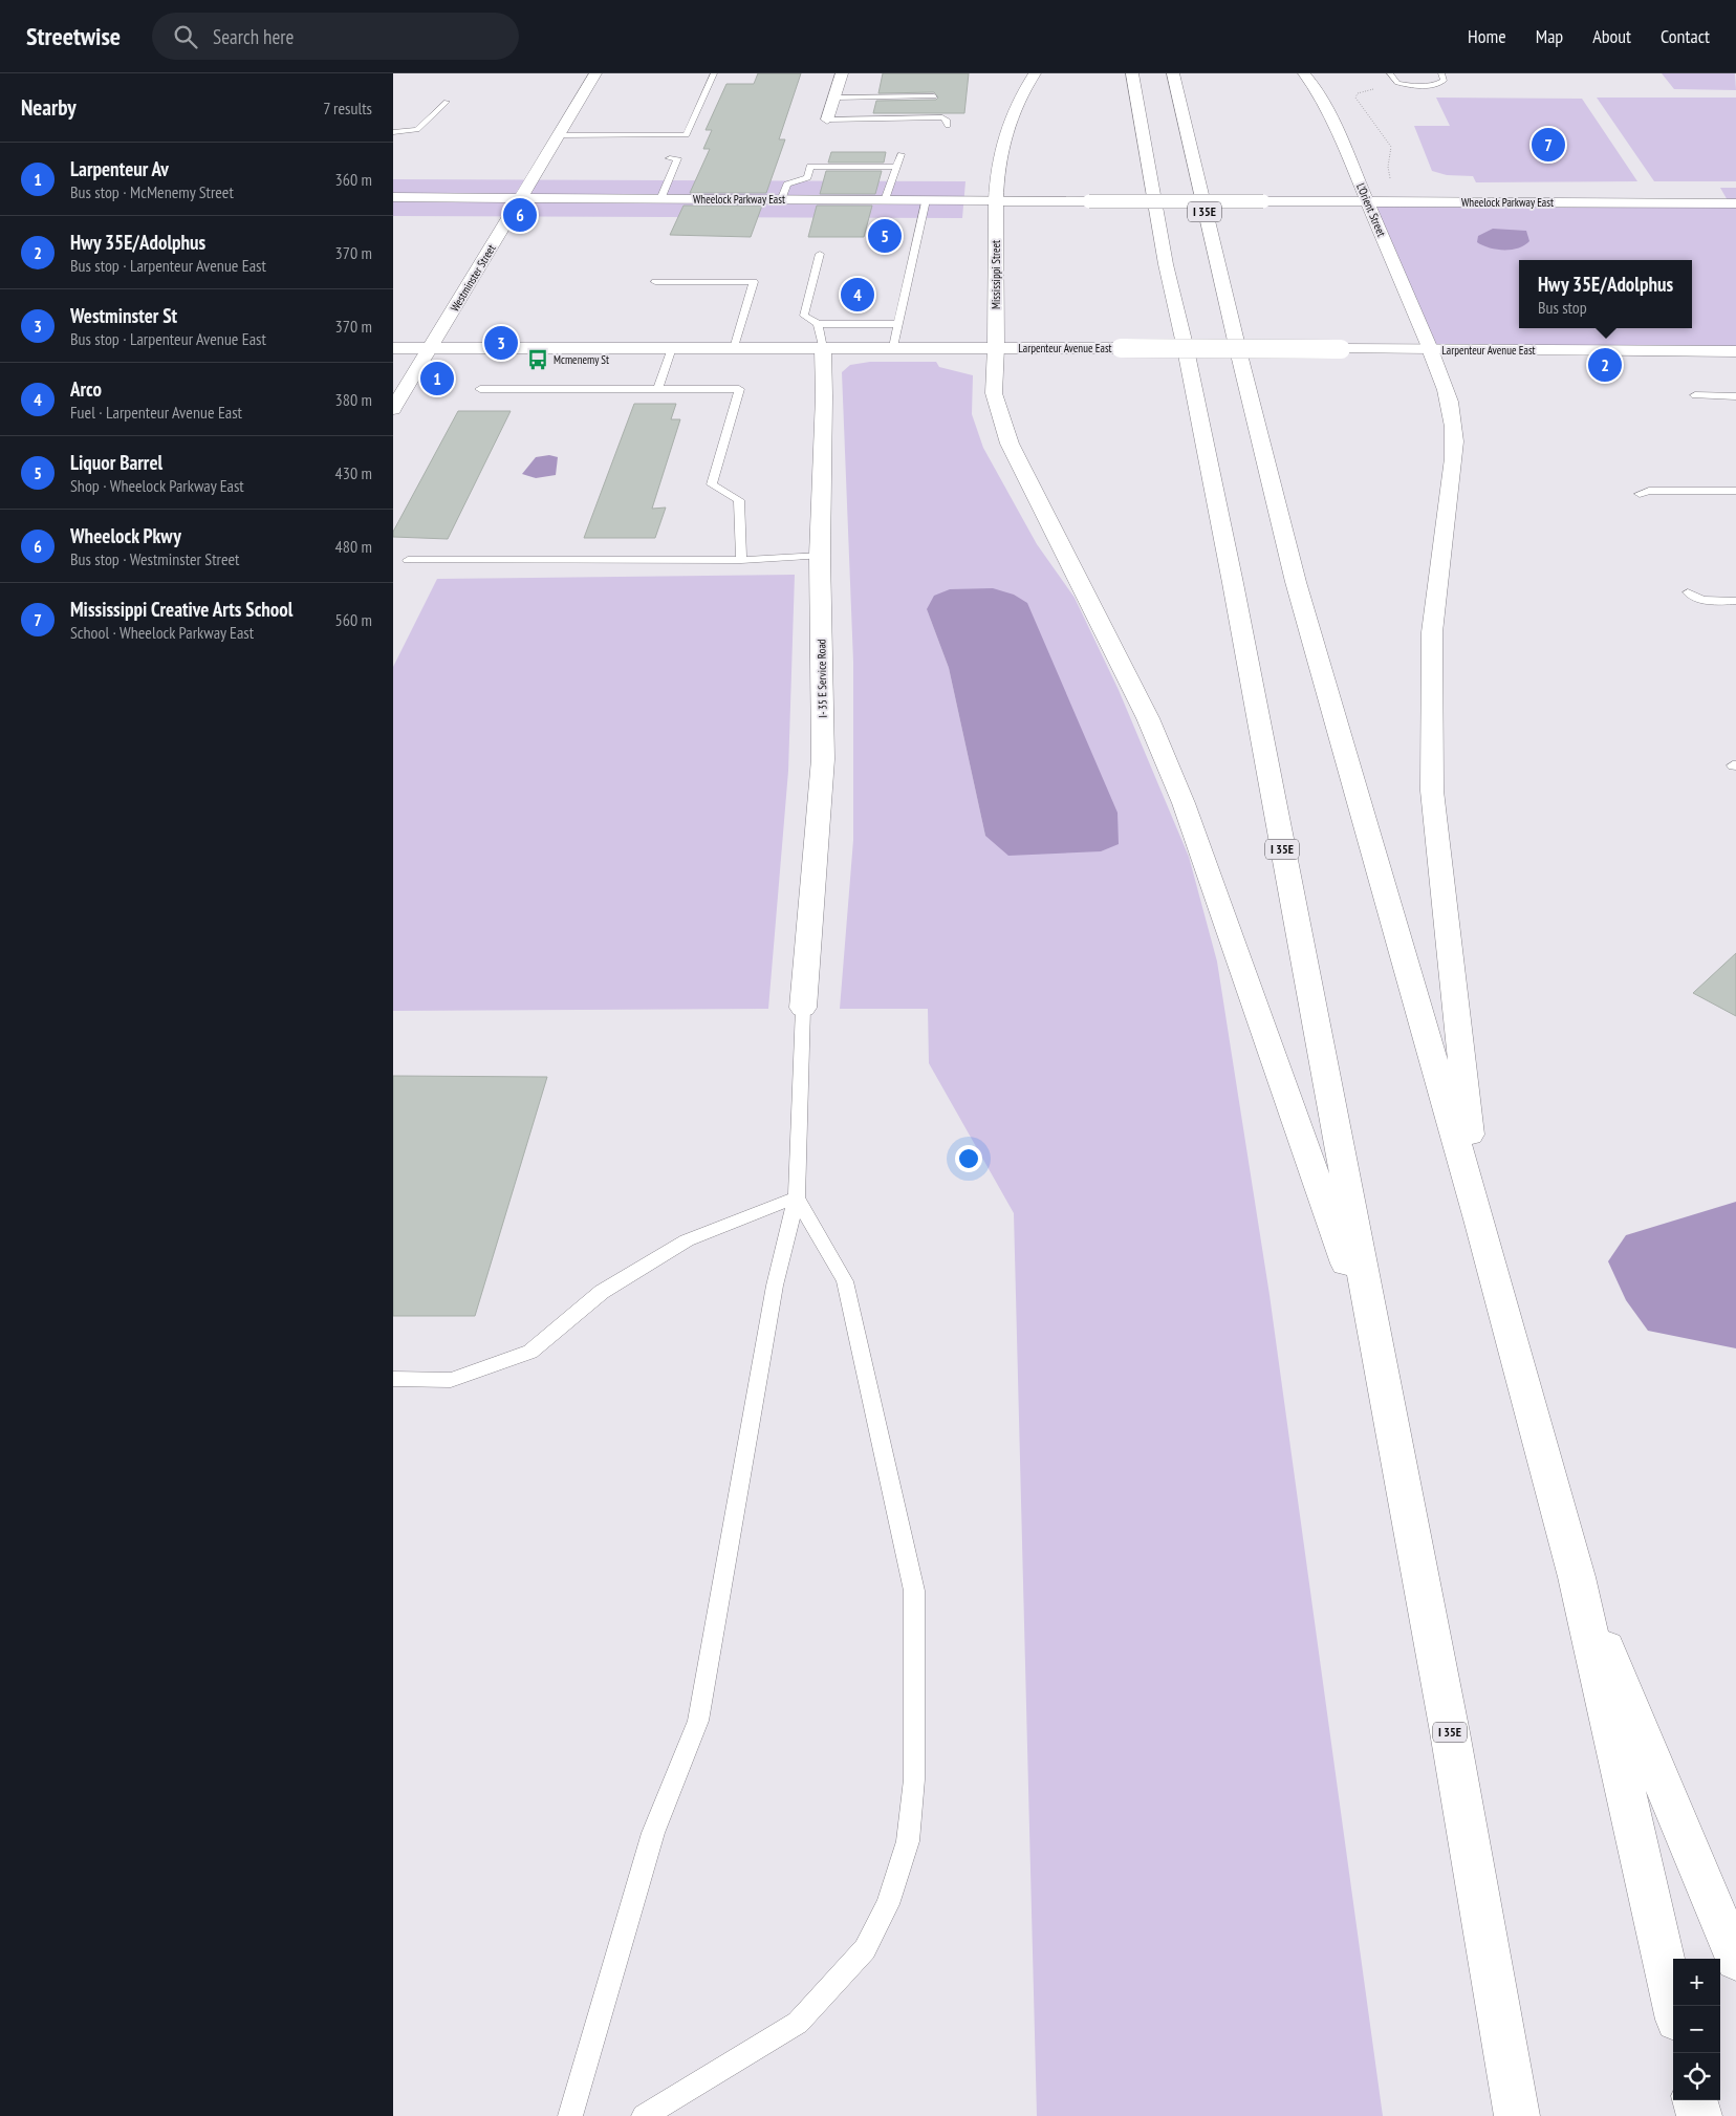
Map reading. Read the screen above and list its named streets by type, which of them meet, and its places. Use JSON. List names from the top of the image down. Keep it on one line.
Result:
{"streets":{"main road":["Wheelock Parkway East","L'Orient Street","I 35E","Mississippi Street","Westminster Street","Larpenteur Avenue East","I- 35 E Service Road"]},"crossings":[["Wheelock Parkway East","L'Orient Street"],["Wheelock Parkway East","Mississippi Street"],["Wheelock Parkway East","Westminster Street"],["L'Orient Street","I 35E"],["L'Orient Street","Larpenteur Avenue East"],["I 35E","Mississippi Street"],["Mississippi Street","Larpenteur Avenue East"],["Westminster Street","Larpenteur Avenue East"],["Larpenteur Avenue East","I- 35 E Service Road"]],"places":{"bus stop":["Mcmenemy St"]},"page":{"header":"Streetwise","search":"Search here","nav":["Home","Map","About","Contact"],"heading":["Nearby","7 results"],"pins":["7","6","5","4","3","2","1"],"list":[{"mark":"1","name":"Larpenteur Av","note":"Bus stop · McMenemy Street","value":"360 m"},{"mark":"2","name":"Hwy 35E/Adolphus","note":"Bus stop · Larpenteur Avenue East","value":"370 m"},{"mark":"3","name":"Westminster St","note":"Bus stop · Larpenteur Avenue East","value":"370 m"},{"mark":"4","name":"Arco","note":"Fuel · Larpenteur Avenue East","value":"380 m"},{"mark":"5","name":"Liquor Barrel","note":"Shop · Wheelock Parkway East","value":"430 m"},{"mark":"6","name":"Wheelock Pkwy","note":"Bus stop · Westminster Street","value":"480 m"},{"mark":"7","name":"Mississippi Creative Arts School","note":"School · Wheelock Parkway East","value":"560 m"}],"popup":["Hwy 35E/Adolphus","Bus stop"],"map_buttons":["+","−"]}}
